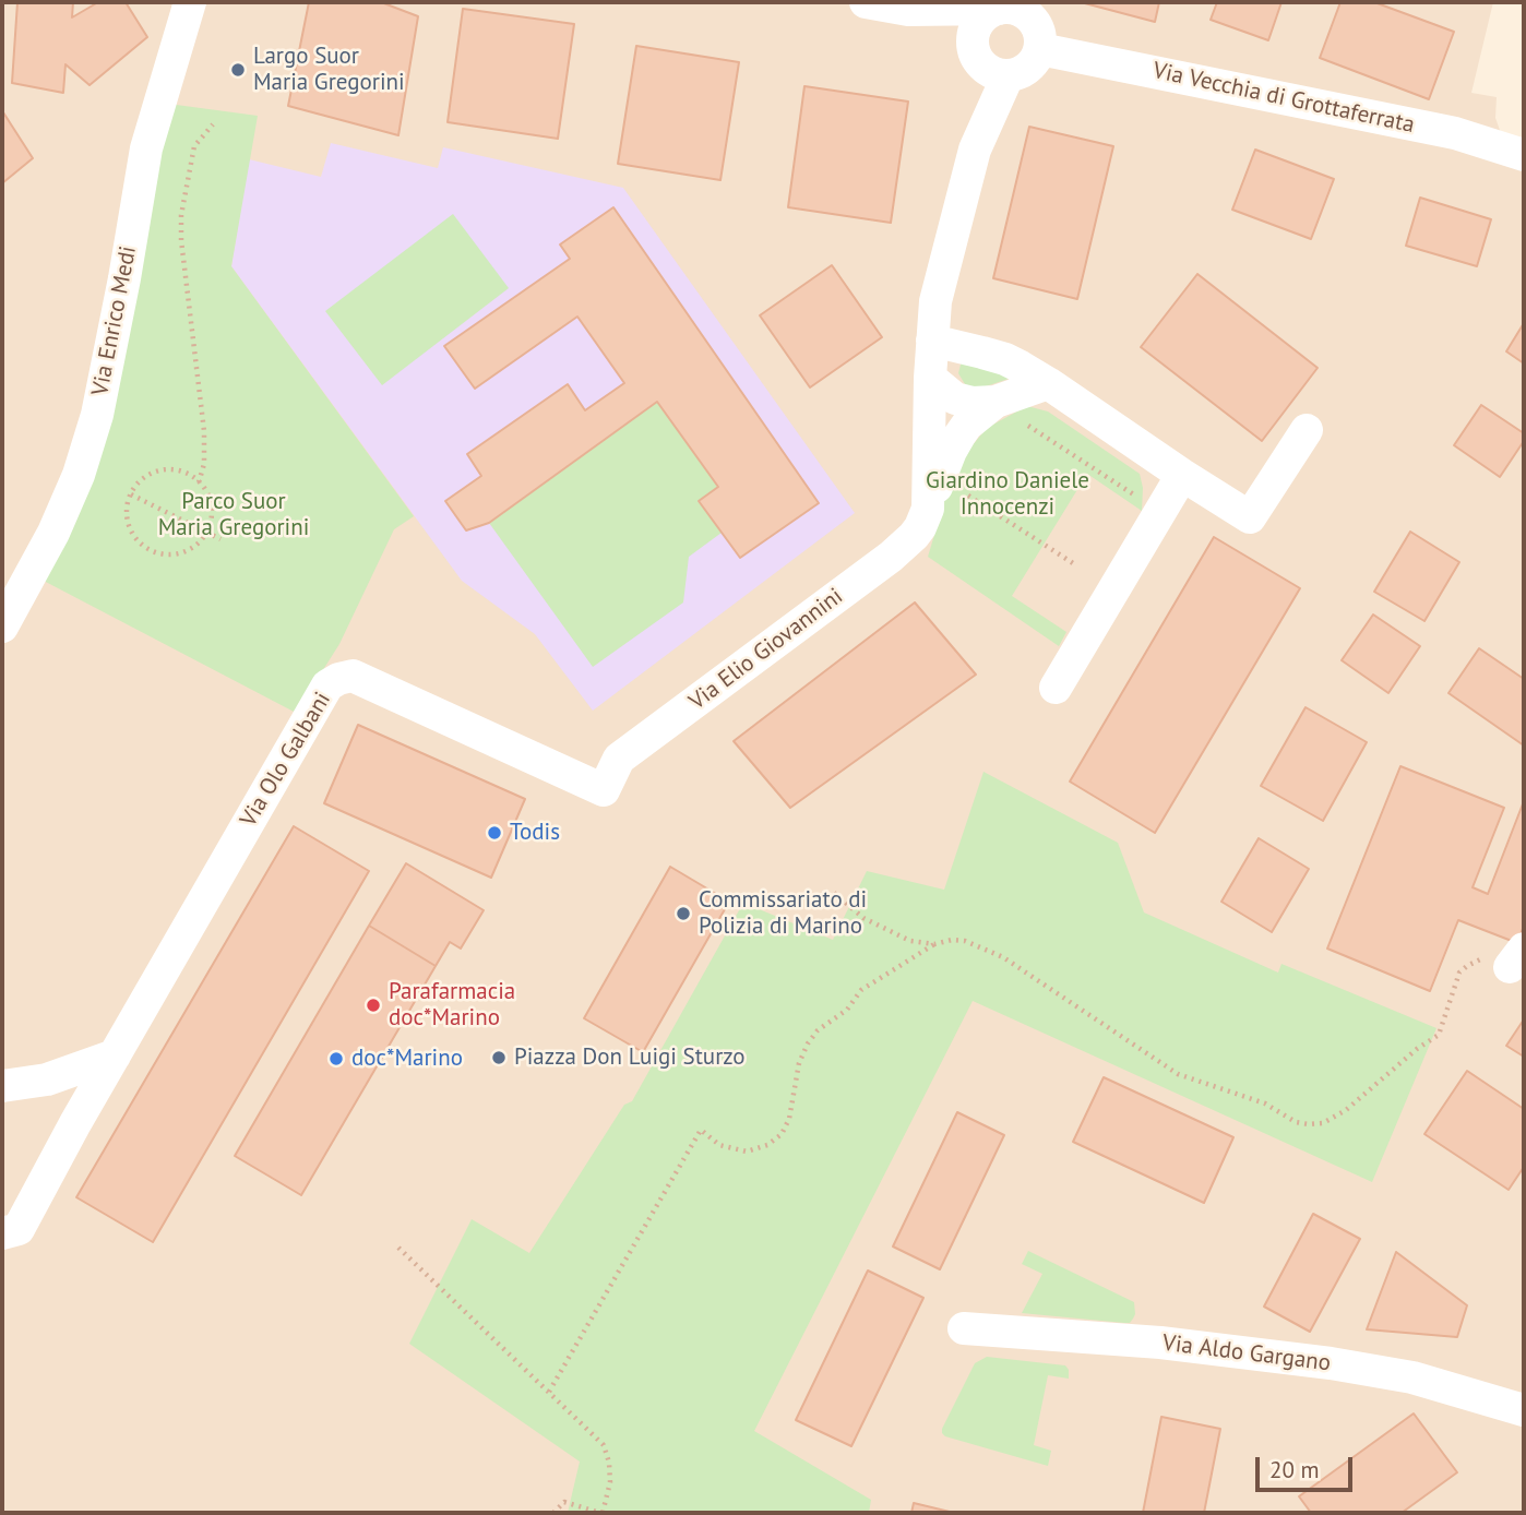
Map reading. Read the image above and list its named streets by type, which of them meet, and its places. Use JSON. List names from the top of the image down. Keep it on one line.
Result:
{"streets":{"street":["Via Vecchia di Grottaferrata","Via Enrico Medi","Via Elio Giovannini","Via Olo Galbani","Via Aldo Gargano"]},"crossings":[["Via Elio Giovannini","Via Olo Galbani"]],"parks":["Giardino Daniele Innocenzi","Parco Suor Maria Gregorini"],"places":["Largo Suor Maria Gregorini","Todis","Commissariato di Polizia di Marino","Parafarmacia doc*Marino","Piazza Don Luigi Sturzo","doc*Marino"],"scale_bar":"20 m"}
